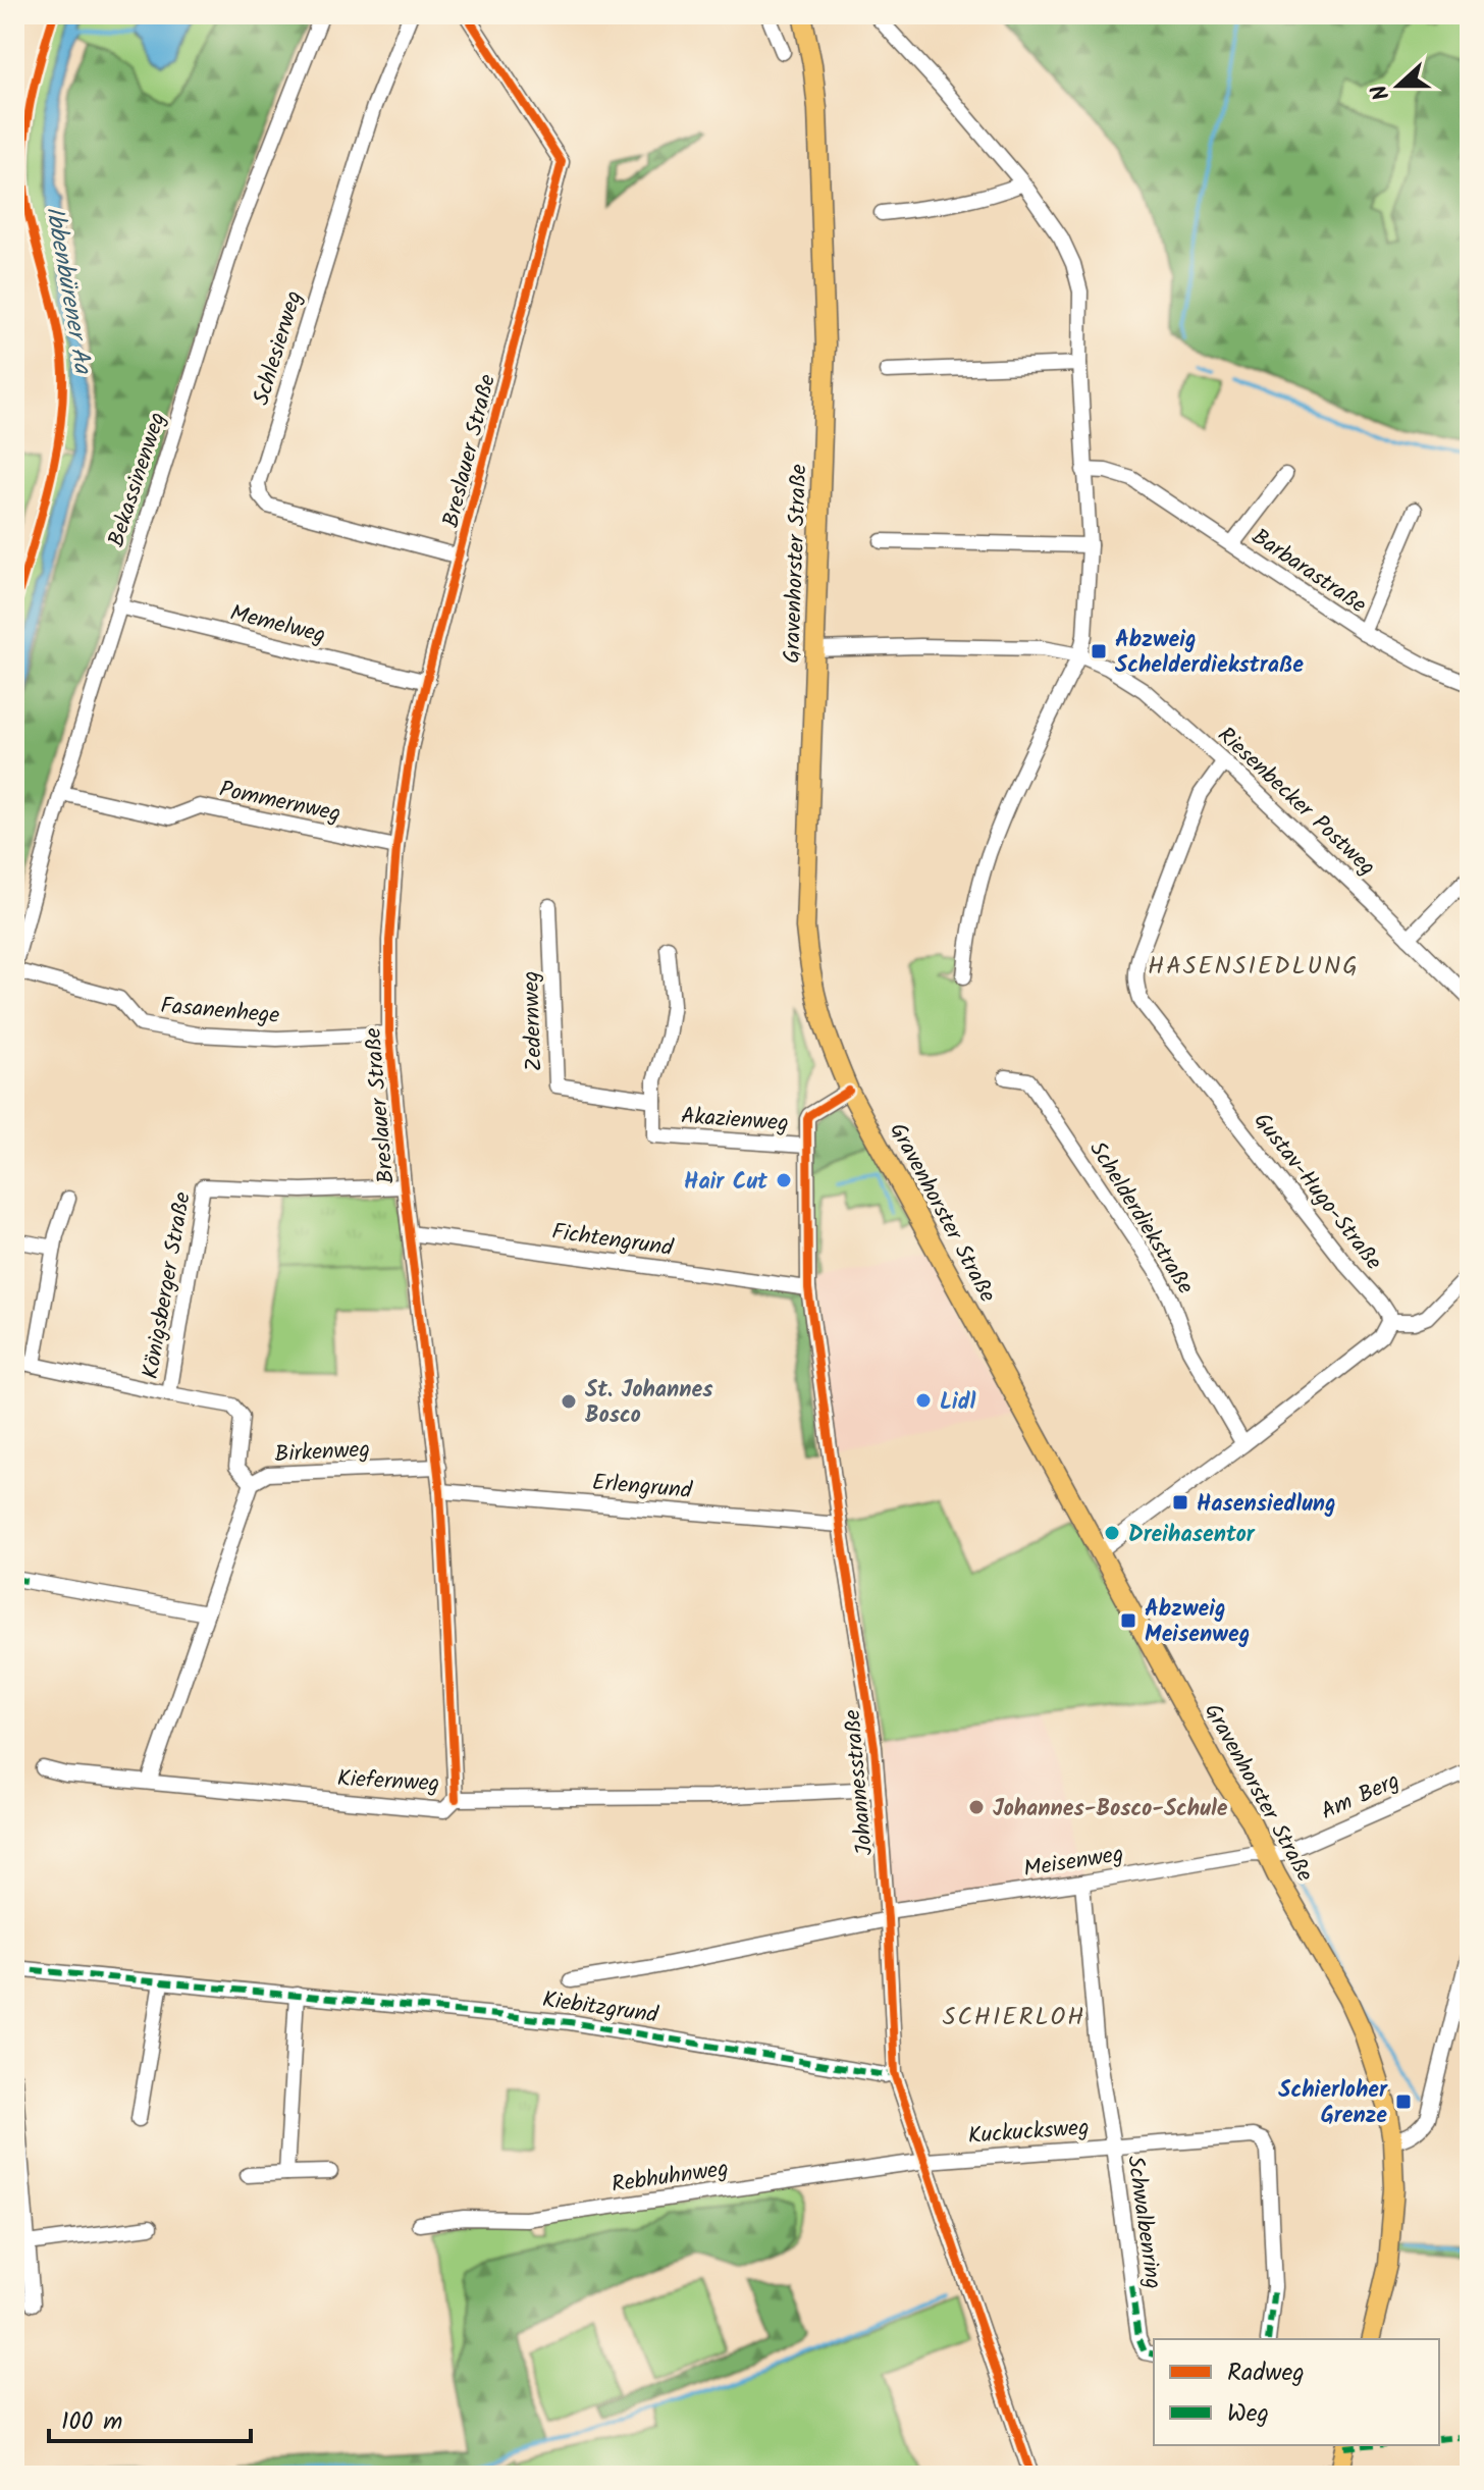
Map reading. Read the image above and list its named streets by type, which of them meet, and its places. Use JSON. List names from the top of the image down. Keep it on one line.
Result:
{"streets":{"main road":["Gravenhorster Straße"],"street":["Schlesierweg","Breslauer Straße","Bekassinenweg","Barbarastraße","Memelweg","Pommernweg","Riesenbecker Postweg","Fasanenhege","Zedernweg","Akazienweg","Gustav-Hugo-Straße","Schelderdiekstraße","Fichtengrund","Königsberger Straße","Birkenweg","Erlengrund","Kiefernweg","Johannesstraße","Am Berg","Meisenweg","Kiebitzgrund","Kuckucksweg","Rebhuhnweg","Schwalbenring"]},"crossings":[["Schlesierweg","Breslauer Straße"],["Breslauer Straße","Memelweg"],["Breslauer Straße","Pommernweg"],["Breslauer Straße","Fasanenhege"],["Breslauer Straße","Fichtengrund"],["Breslauer Straße","Königsberger Straße"],["Breslauer Straße","Birkenweg"],["Breslauer Straße","Erlengrund"],["Breslauer Straße","Kiefernweg"],["Bekassinenweg","Memelweg"],["Bekassinenweg","Pommernweg"],["Bekassinenweg","Fasanenhege"],["Gravenhorster Straße","Riesenbecker Postweg"],["Gravenhorster Straße","Johannesstraße"],["Gravenhorster Straße","Am Berg"],["Gravenhorster Straße","Meisenweg"],["Riesenbecker Postweg","Gustav-Hugo-Straße"],["Zedernweg","Akazienweg"],["Akazienweg","Johannesstraße"],["Fichtengrund","Johannesstraße"],["Königsberger Straße","Birkenweg"],["Birkenweg","Kiefernweg"],["Erlengrund","Johannesstraße"],["Kiefernweg","Johannesstraße"],["Johannesstraße","Meisenweg"],["Johannesstraße","Kiebitzgrund"],["Johannesstraße","Kuckucksweg"],["Johannesstraße","Rebhuhnweg"],["Am Berg","Meisenweg"],["Meisenweg","Kuckucksweg"],["Kuckucksweg","Rebhuhnweg"],["Kuckucksweg","Schwalbenring"]],"districts":["HASENSIEDLUNG","SCHIERLOH"],"water":["Ibbenbürener Aa"],"places":{"transit":["Abzweig Schelderdiekstraße","Hasensiedlung","Abzweig Meisenweg","Schierloher Grenze"],"other":["Hair Cut","Lidl","St. Johannes Bosco","Dreihasentor","Johannes-Bosco-Schule"]},"legend":["Radweg","Weg"],"scale_bar":"100 m","north":"left"}
